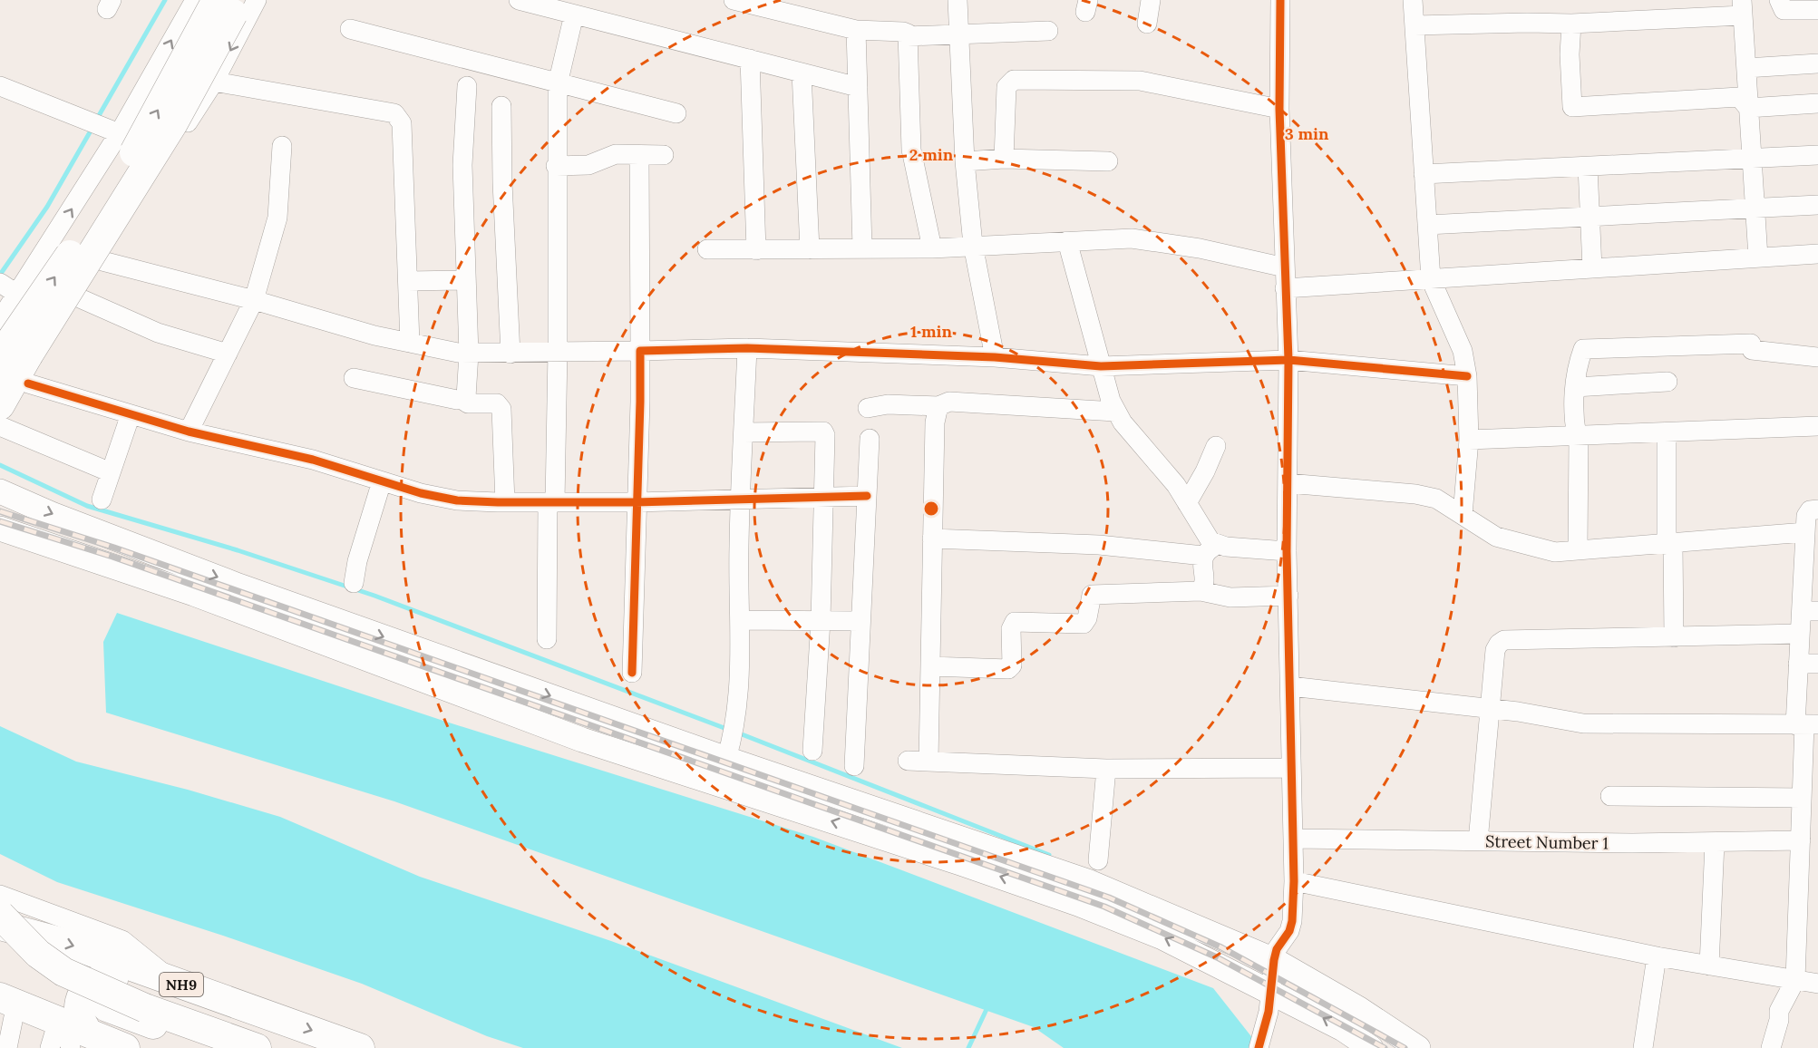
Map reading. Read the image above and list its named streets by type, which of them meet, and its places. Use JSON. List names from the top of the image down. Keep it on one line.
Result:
{"streets":{"highway":["NH9"],"street":["Street Number 1"]},"rings":["3 min","2 min","1 min"]}
